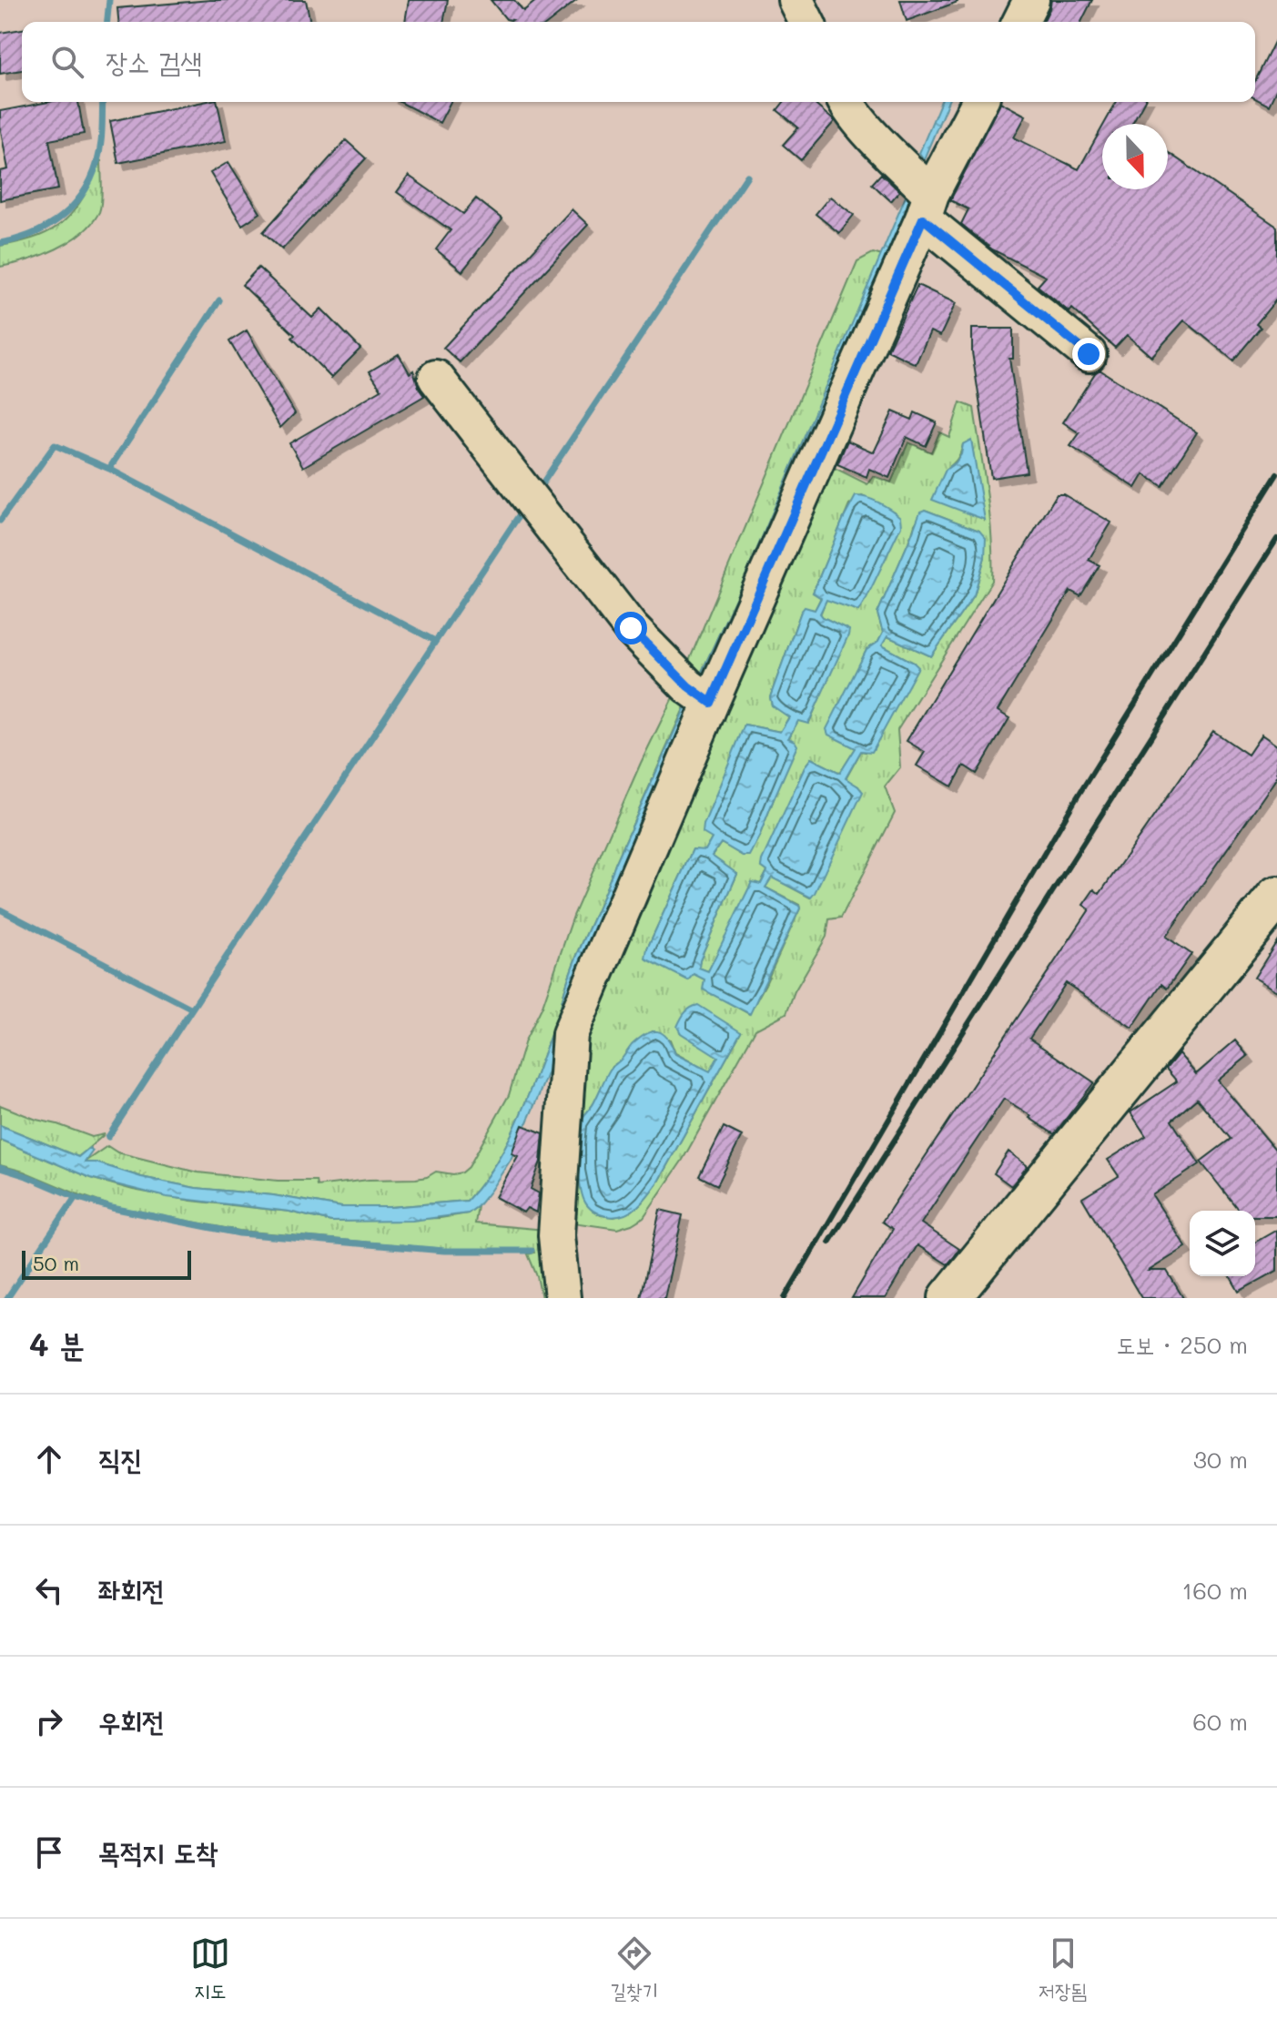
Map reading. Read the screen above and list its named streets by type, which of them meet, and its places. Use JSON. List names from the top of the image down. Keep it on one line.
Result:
{"scale_bar":"50 m","north":"bottom","page":{"search":"장소 검색","scale":"50 m","heading":["4 분","도보 · 250 m"],"list":[["직진","30 m"],["좌회전","160 m"],["우회전","60 m"],"목적지 도착"],"nav":["지도","길찾기","저장됨"]}}
